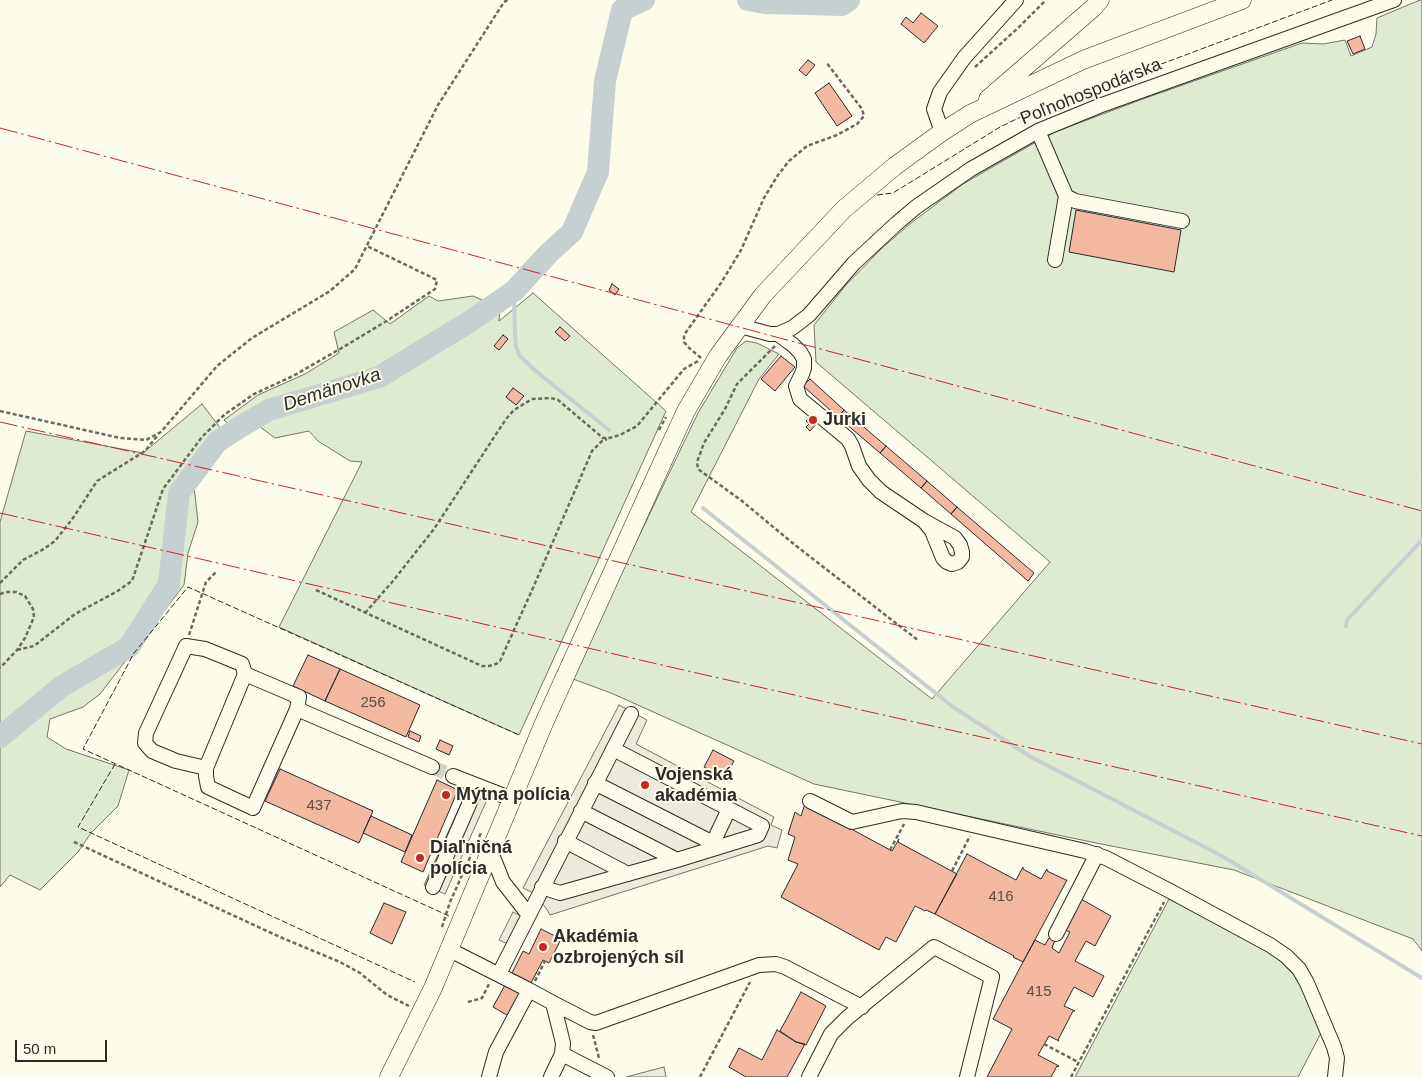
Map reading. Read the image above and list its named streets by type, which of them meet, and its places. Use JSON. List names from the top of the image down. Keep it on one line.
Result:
{"streets":{"street":["Poľnohospodárska"]},"water":["Demänovka"],"places":["Jurki","Vojenská akadémia","Mýtna polícia","Diaľničná polícia","Akadémia ozbrojených síl"],"house_numbers":["256","437","416","415"],"scale_bar":"50 m"}
